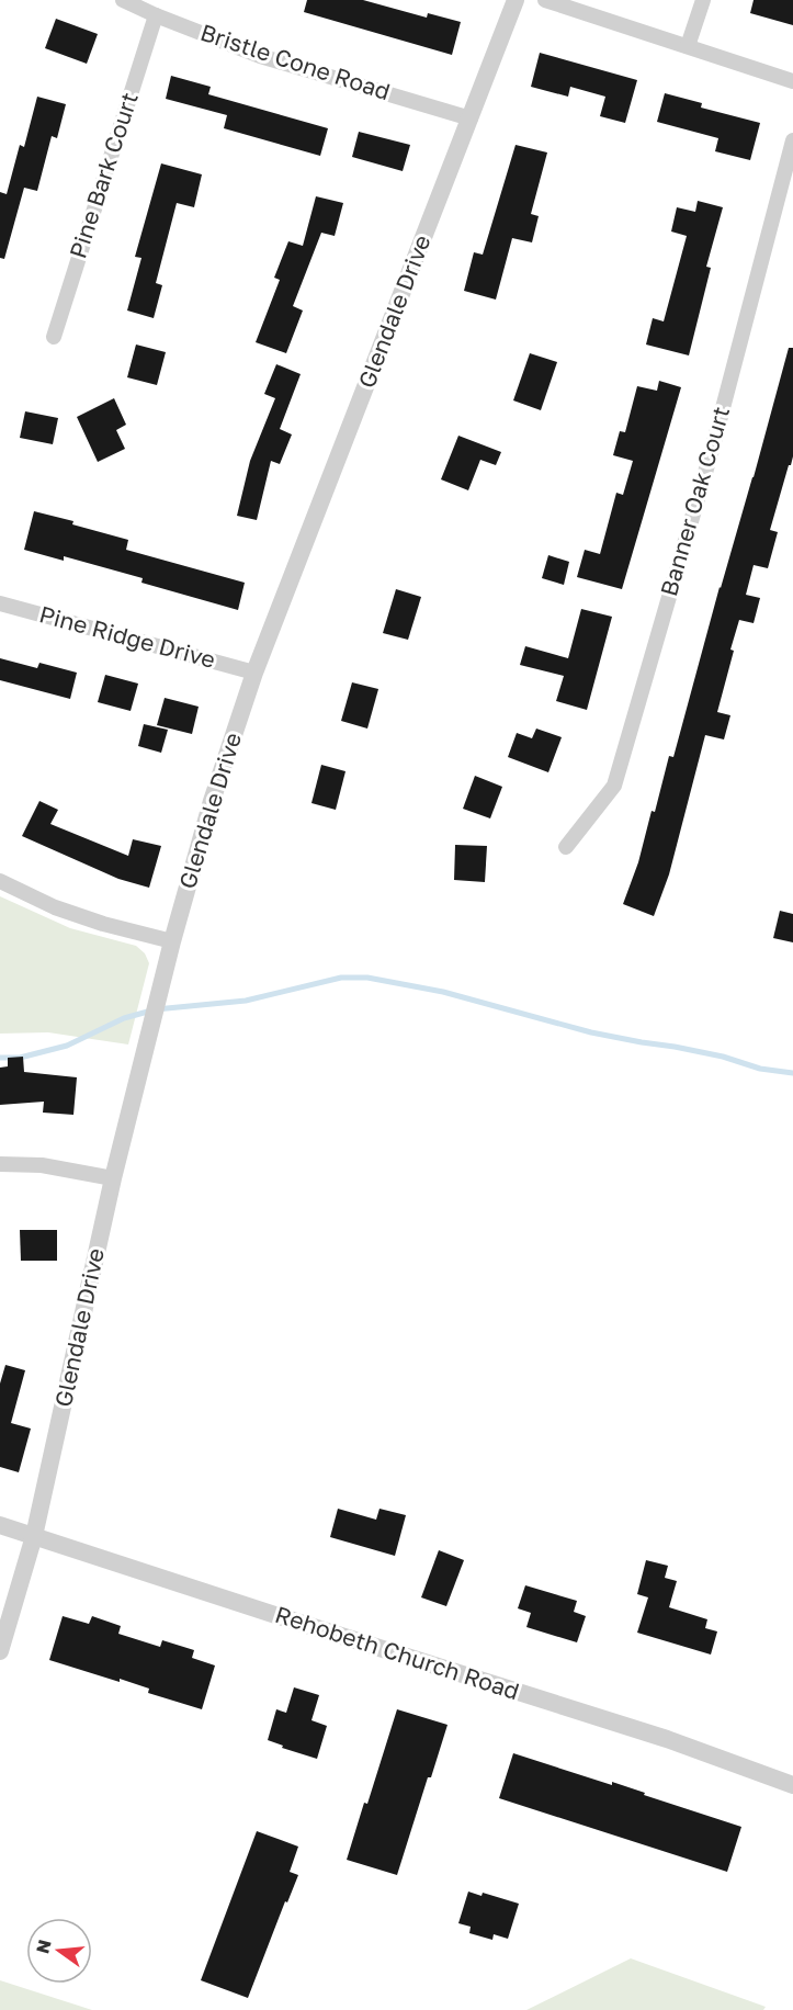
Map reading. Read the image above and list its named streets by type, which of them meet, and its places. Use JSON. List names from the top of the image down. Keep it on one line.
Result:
{"streets":{"street":["Bristle Cone Road","Pine Bark Court","Glendale Drive","Banner Oak Court","Pine Ridge Drive","Rehobeth Church Road"]},"crossings":[["Bristle Cone Road","Pine Bark Court"],["Bristle Cone Road","Glendale Drive"],["Glendale Drive","Pine Ridge Drive"],["Glendale Drive","Rehobeth Church Road"]],"north":"left"}
